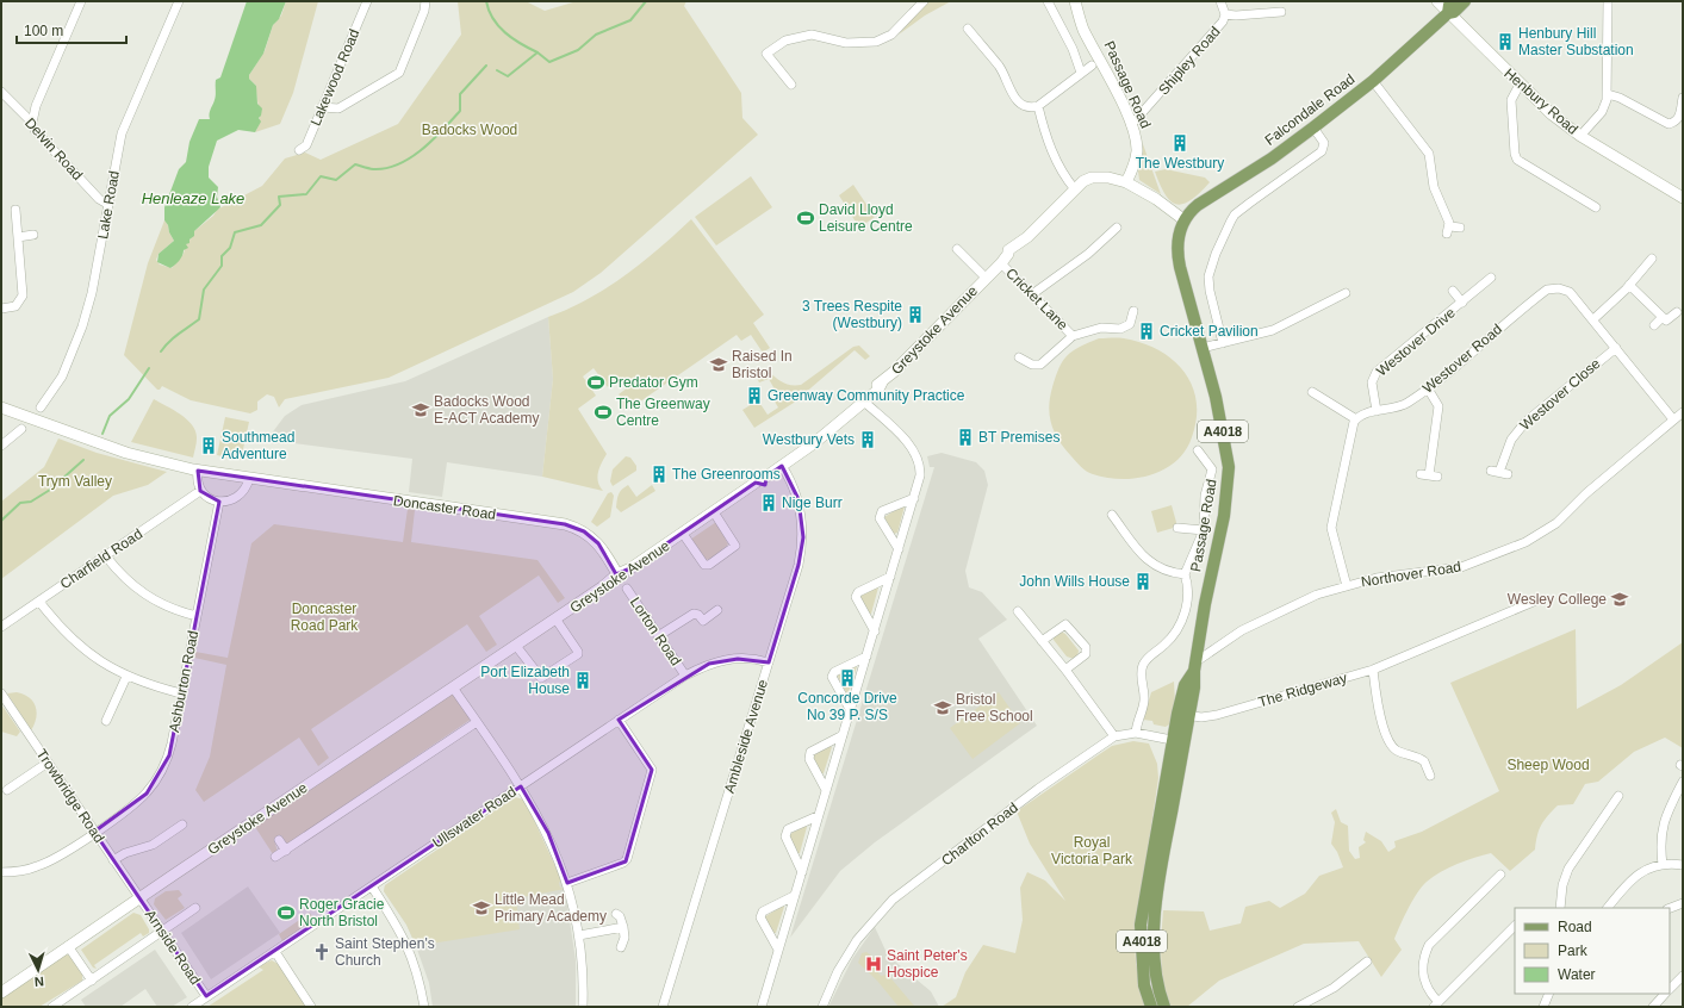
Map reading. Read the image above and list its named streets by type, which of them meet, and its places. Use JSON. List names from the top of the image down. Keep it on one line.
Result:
{"streets":{"main road":["Passage Road","Falcondale Road","A4018"],"street":["Shipley Road","Lakewood Road","Henbury Road","Delvin Road","Lake Road","Cricket Lane","Greystoke Avenue","Westover Drive","Westover Road","Westover Close","Doncaster Road","Charfield Road","Northover Road","Lorton Road","Ashburton Road","The Ridgeway","Ambleside Avenue","Trowbridge Road","Ullswater Road","Charlton Road","Arnside Road"]},"crossings":[["Shipley Road","Passage Road"],["Passage Road","Falcondale Road"],["Passage Road","Greystoke Avenue"],["Passage Road","Northover Road"],["Passage Road","The Ridgeway"],["Passage Road","Charlton Road"],["Henbury Road","Falcondale Road"],["Falcondale Road","Greystoke Avenue"],["Delvin Road","Lake Road"],["Cricket Lane","Greystoke Avenue"],["Greystoke Avenue","Doncaster Road"],["Greystoke Avenue","Ambleside Avenue"],["Greystoke Avenue","Trowbridge Road"],["Greystoke Avenue","Arnside Road"],["Westover Drive","Westover Road"],["Westover Road","Westover Close"],["Westover Road","Northover Road"],["Lorton Road","Ullswater Road"],["Ashburton Road","Trowbridge Road"],["Ambleside Avenue","Ullswater Road"],["Trowbridge Road","Arnside Road"],["Ullswater Road","Arnside Road"]],"water":["Henleaze Lake"],"parks":["Badocks Wood","Trym Valley","Doncaster Road Park","Sheep Wood","Royal Victoria Park"],"places":{"building":["Henbury Hill Master Substation","The Westbury","3 Trees Respite (Westbury)","Cricket Pavilion","Greenway Community Practice","BT Premises","Westbury Vets","Southmead Adventure","The Greenrooms","Nige Burr","John Wills House","Concorde Drive No 39 P. S/S","Port Elizabeth House"],"sports":["David Lloyd Leisure Centre","Predator Gym","The Greenway Centre","Roger Gracie North Bristol"],"school or university":["Raised In Bristol","Badocks Wood E-ACT Academy","Wesley College","Bristol Free School","Little Mead Primary Academy"],"church":["Saint Stephen's Church"],"hospital":["Saint Peter's Hospice"]},"legend":["Road","Park","Water"],"scale_bar":"100 m","north":"bottom"}
